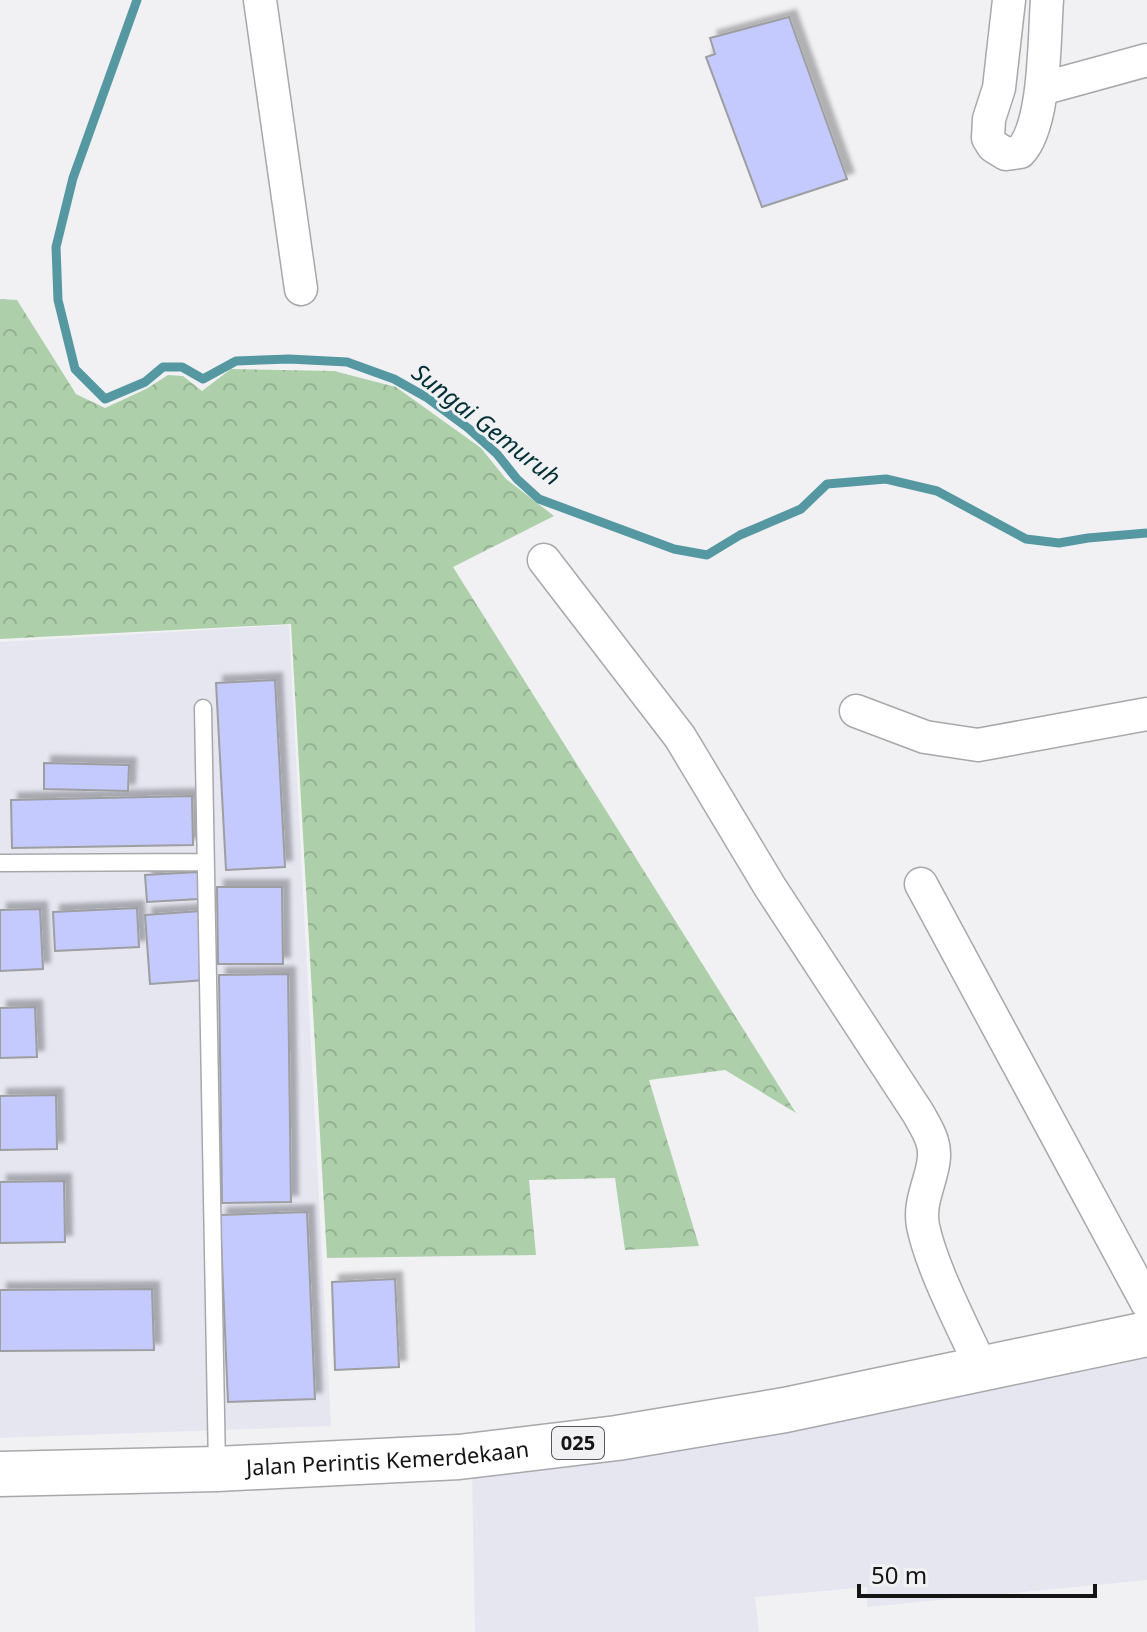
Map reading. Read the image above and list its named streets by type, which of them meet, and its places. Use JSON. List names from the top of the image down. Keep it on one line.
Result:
{"streets":{"highway":["025","Jalan Perintis Kemerdekaan"]},"water":["Sungai Gemuruh"],"scale_bar":"50 m"}
